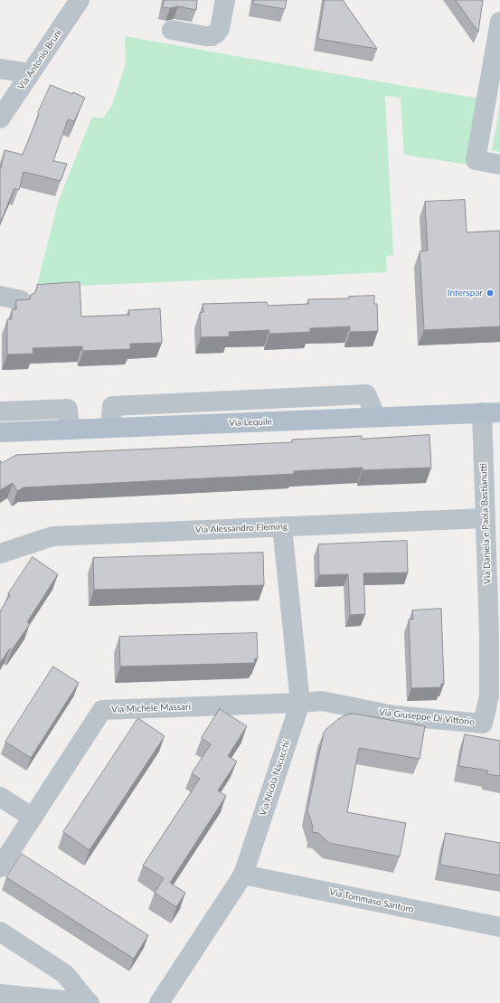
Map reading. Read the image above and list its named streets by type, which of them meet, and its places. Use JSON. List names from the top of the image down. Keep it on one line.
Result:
{"streets":{"main road":["Via Lequile"],"street":["Via Antonio Bruni","Via Daniela e Paola Bastianutti","Via Alessandro Fleming","Via Michele Massari","Via Giuseppe Di Vittorio","Via Nicola Nacucchi","Via Tommaso Santoro"]},"crossings":[["Via Lequile","Via Daniela e Paola Bastianutti"],["Via Daniela e Paola Bastianutti","Via Alessandro Fleming"],["Via Daniela e Paola Bastianutti","Via Giuseppe Di Vittorio"],["Via Alessandro Fleming","Via Nicola Nacucchi"],["Via Michele Massari","Via Giuseppe Di Vittorio"],["Via Michele Massari","Via Nicola Nacucchi"],["Via Giuseppe Di Vittorio","Via Nicola Nacucchi"],["Via Nicola Nacucchi","Via Tommaso Santoro"]],"places":["Interspar"]}
